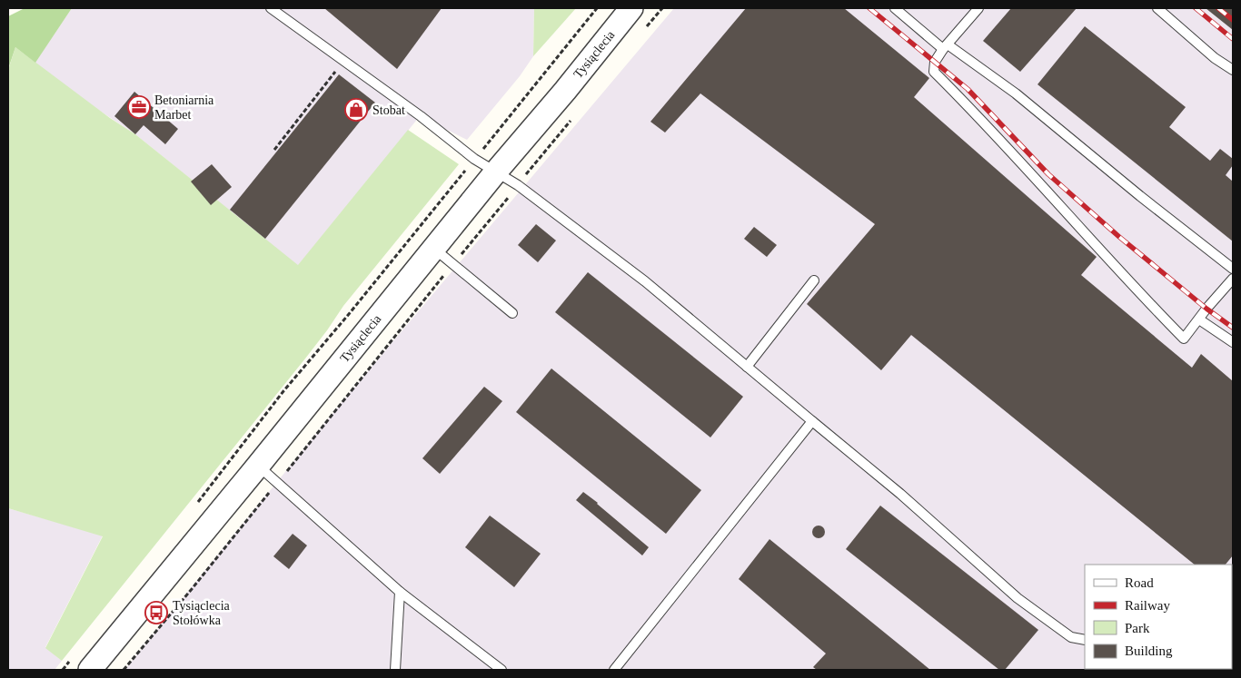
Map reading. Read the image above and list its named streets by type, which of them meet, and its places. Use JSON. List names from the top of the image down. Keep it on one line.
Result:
{"streets":{"street":["Tysiąclecia"]},"places":{"office":["Betoniarnia Marbet"],"shop":["Stobat"],"bus stop":["Tysiąclecia Stołówka"]},"legend":["Road","Railway","Park","Building"]}
